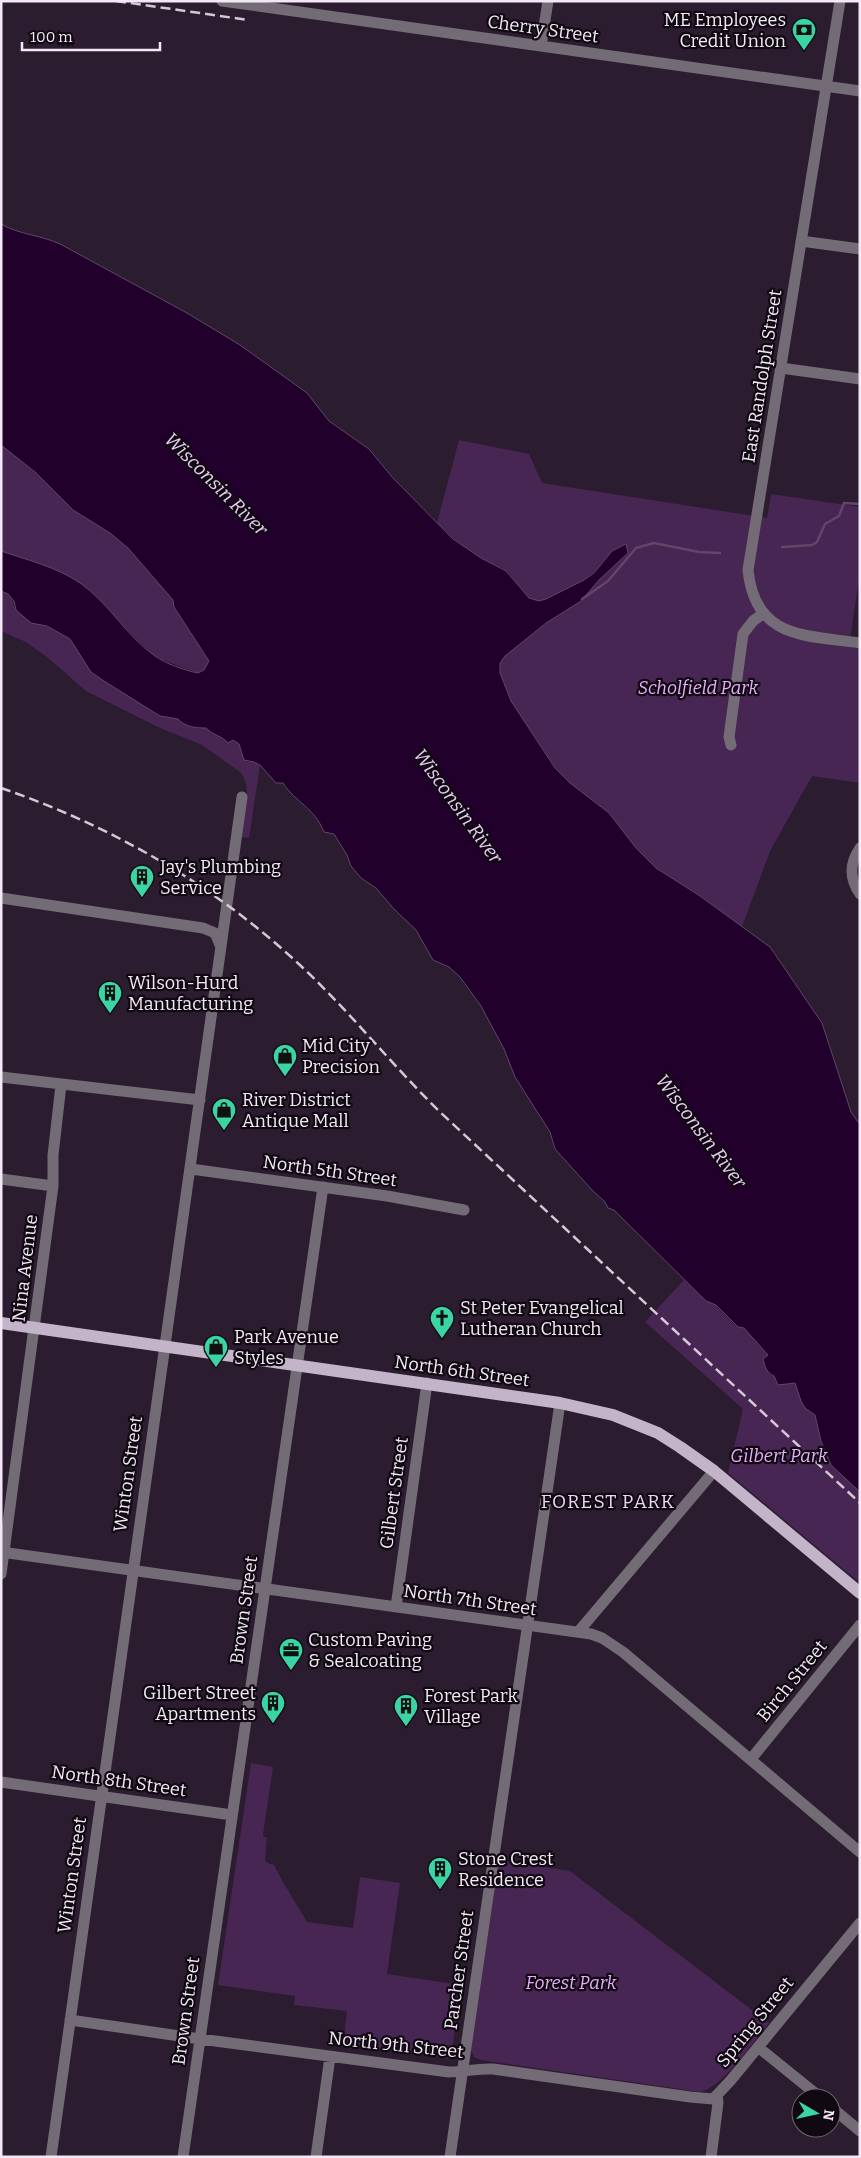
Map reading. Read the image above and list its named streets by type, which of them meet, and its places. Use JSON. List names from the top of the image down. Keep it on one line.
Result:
{"streets":{"main road":["North 6th Street"],"street":["Cherry Street","East Randolph Street","North 5th Street","Nina Avenue","Winton Street","Gilbert Street","North 7th Street","Brown Street","Birch Street","North 8th Street","Parcher Street","Spring Street","North 9th Street"]},"crossings":[["Cherry Street","East Randolph Street"],["North 5th Street","Winton Street"],["North 5th Street","Brown Street"],["Nina Avenue","North 6th Street"],["Nina Avenue","North 7th Street"],["North 6th Street","Winton Street"],["North 6th Street","Gilbert Street"],["North 6th Street","Brown Street"],["North 6th Street","Parcher Street"],["Winton Street","North 7th Street"],["Winton Street","North 8th Street"],["Winton Street","North 9th Street"],["Gilbert Street","North 7th Street"],["North 7th Street","Brown Street"],["North 7th Street","Birch Street"],["North 7th Street","Parcher Street"],["Brown Street","North 8th Street"],["Brown Street","North 9th Street"],["Parcher Street","North 9th Street"],["Spring Street","North 9th Street"]],"districts":["FOREST PARK"],"water":["Wisconsin River"],"parks":["Scholfield Park","Gilbert Park","Forest Park"],"places":{"bank":["ME Employees Credit Union"],"building":["Jay's Plumbing Service","Wilson-Hurd Manufacturing","Gilbert Street Apartments","Forest Park Village","Stone Crest Residence"],"shop":["Mid City Precision","River District Antique Mall","Park Avenue Styles"],"church":["St Peter Evangelical Lutheran Church"],"office":["Custom Paving & Sealcoating"]},"scale_bar":"100 m","north":"right"}
